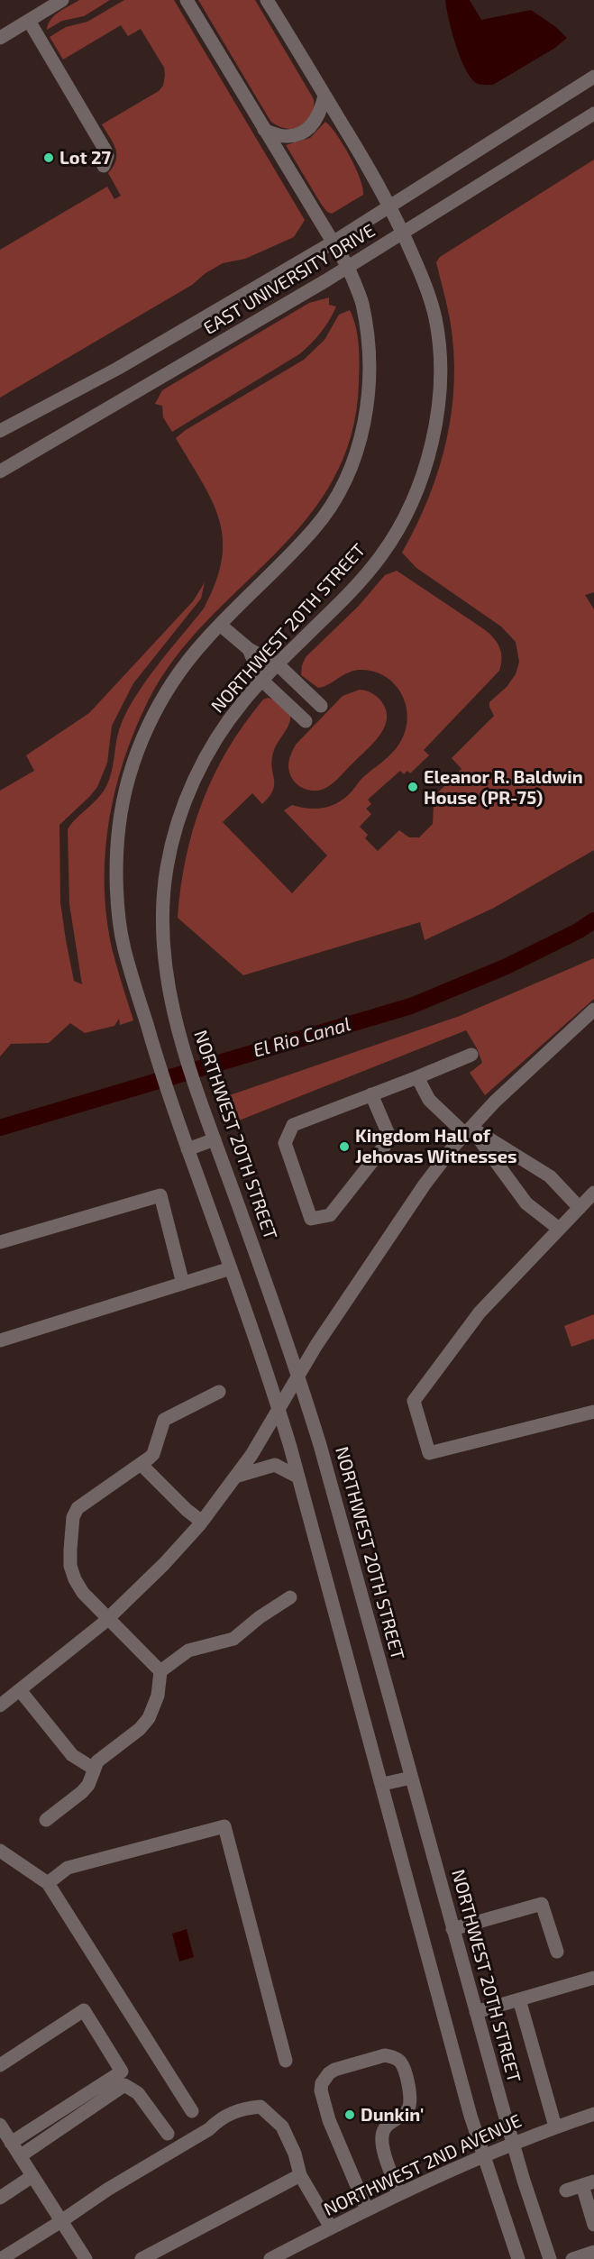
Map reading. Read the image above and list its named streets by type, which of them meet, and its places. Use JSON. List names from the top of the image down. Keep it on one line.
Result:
{"streets":{"street":["EAST UNIVERSITY DRIVE","NORTHWEST 20TH STREET","NORTHWEST 2ND AVENUE"]},"crossings":[["EAST UNIVERSITY DRIVE","NORTHWEST 20TH STREET"],["NORTHWEST 20TH STREET","NORTHWEST 2ND AVENUE"]],"water":["El Rio Canal"],"places":["Lot 27","Eleanor R. Baldwin House (PR-75)","Kingdom Hall of Jehovas Witnesses","Dunkin'"]}
